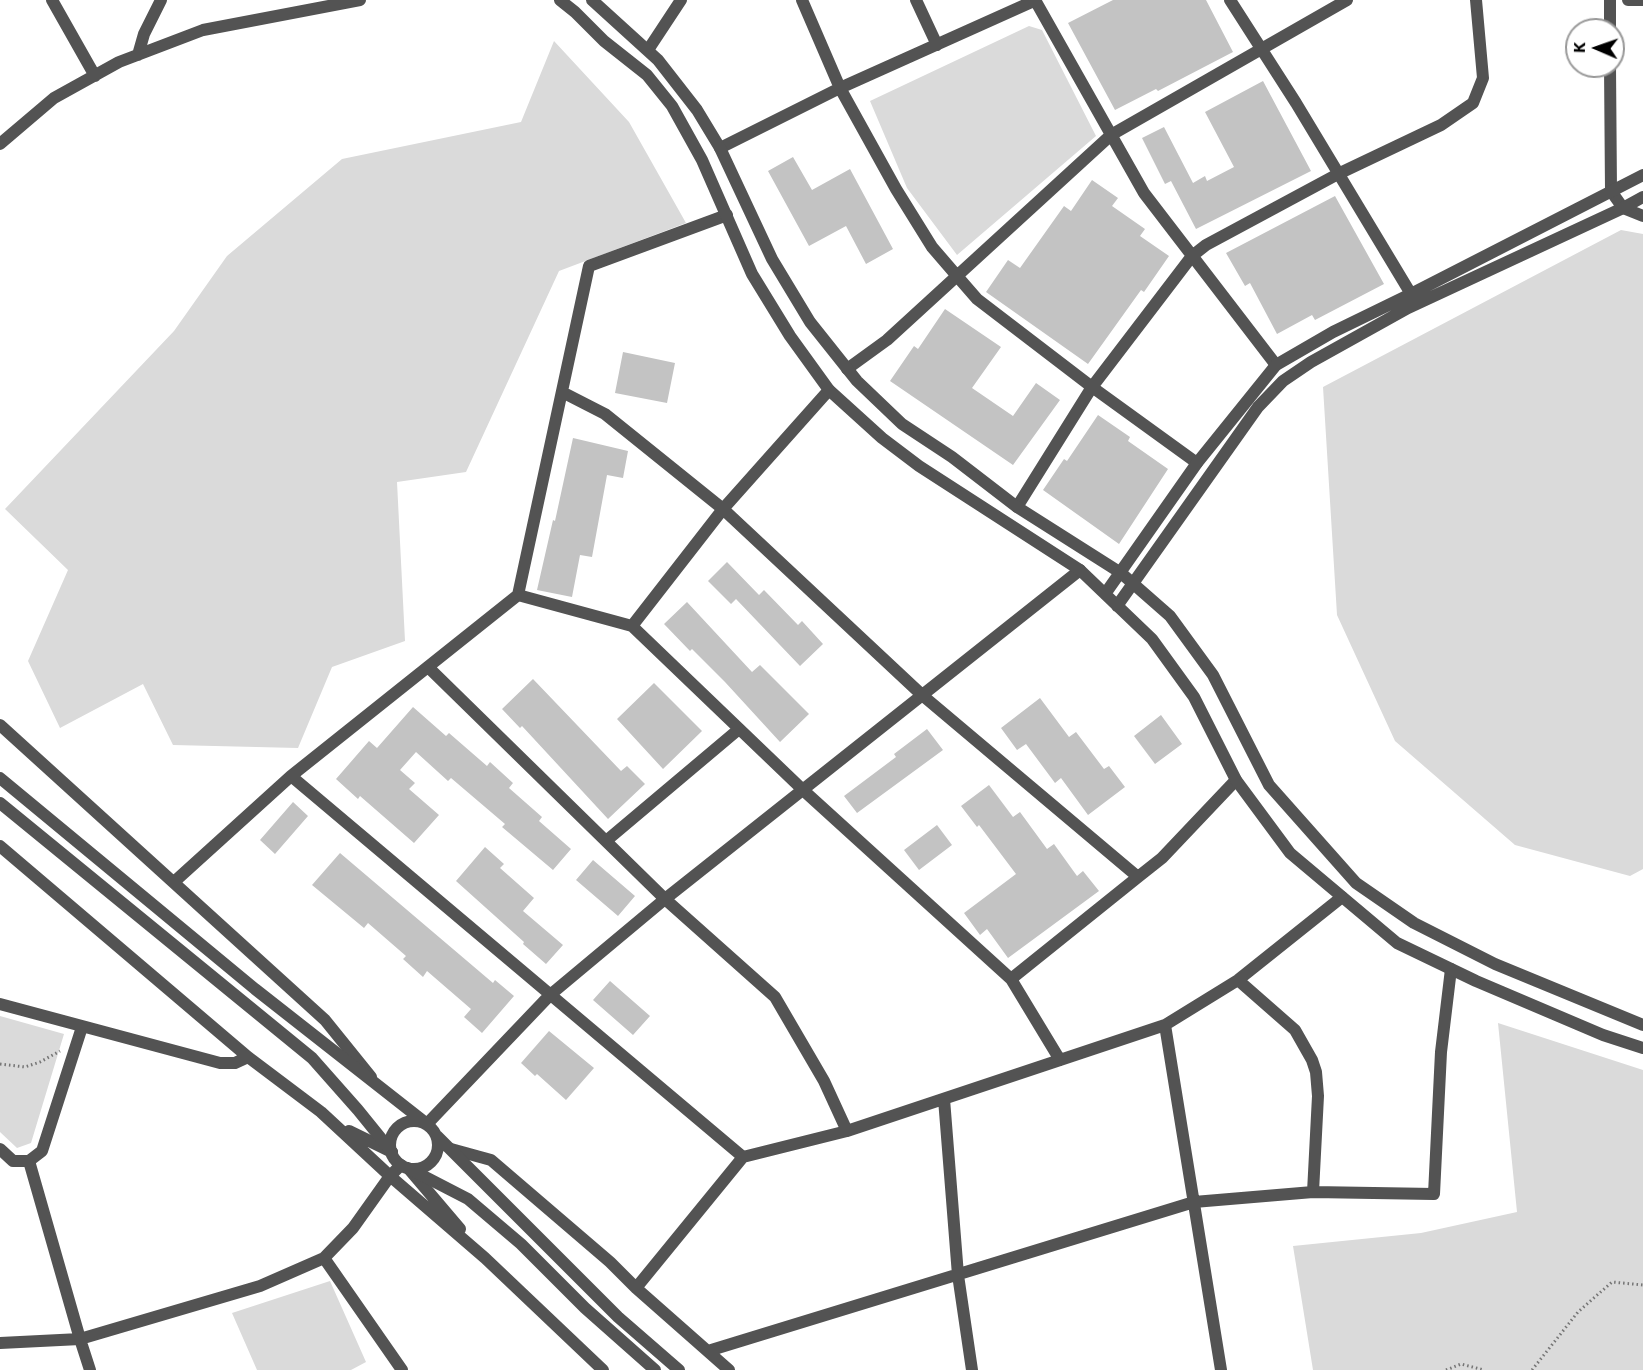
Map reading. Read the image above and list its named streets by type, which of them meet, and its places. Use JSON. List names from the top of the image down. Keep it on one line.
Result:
{"north":"left"}
